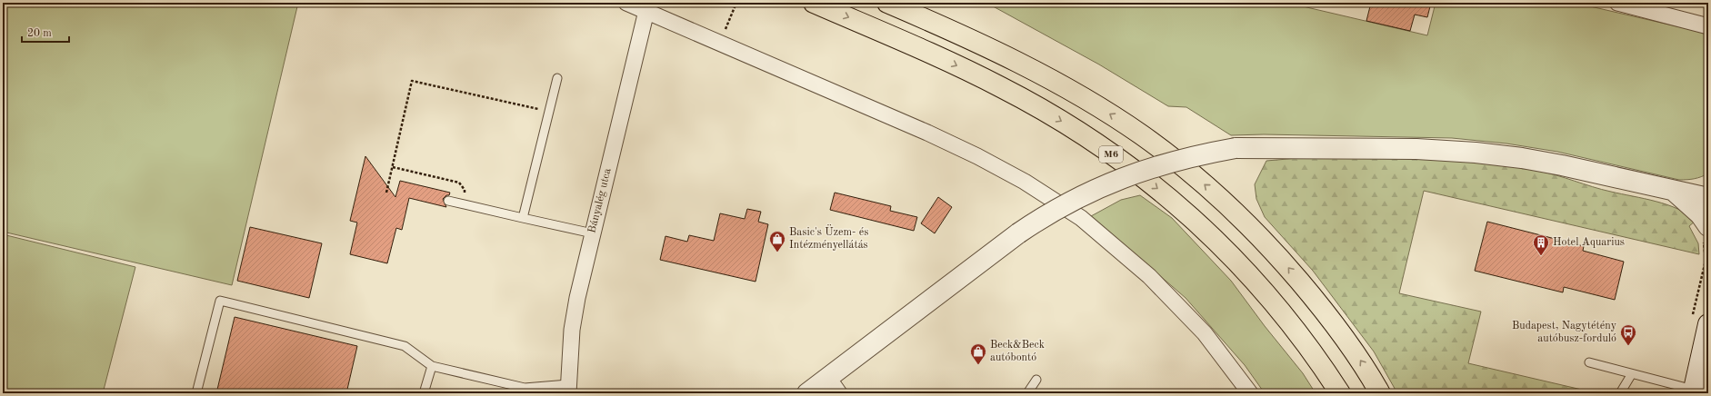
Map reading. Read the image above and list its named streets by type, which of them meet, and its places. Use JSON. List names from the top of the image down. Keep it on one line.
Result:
{"streets":{"highway":["M6"],"street":["Bányalég utca"]},"places":{"shop":["Basic's Üzem- és Intézményellátás","Beck&Beck autóbontó"],"building":["Hotel Aquarius"],"bus stop":["Budapest, Nagytétény autóbusz-forduló"]},"scale_bar":"20 m"}
